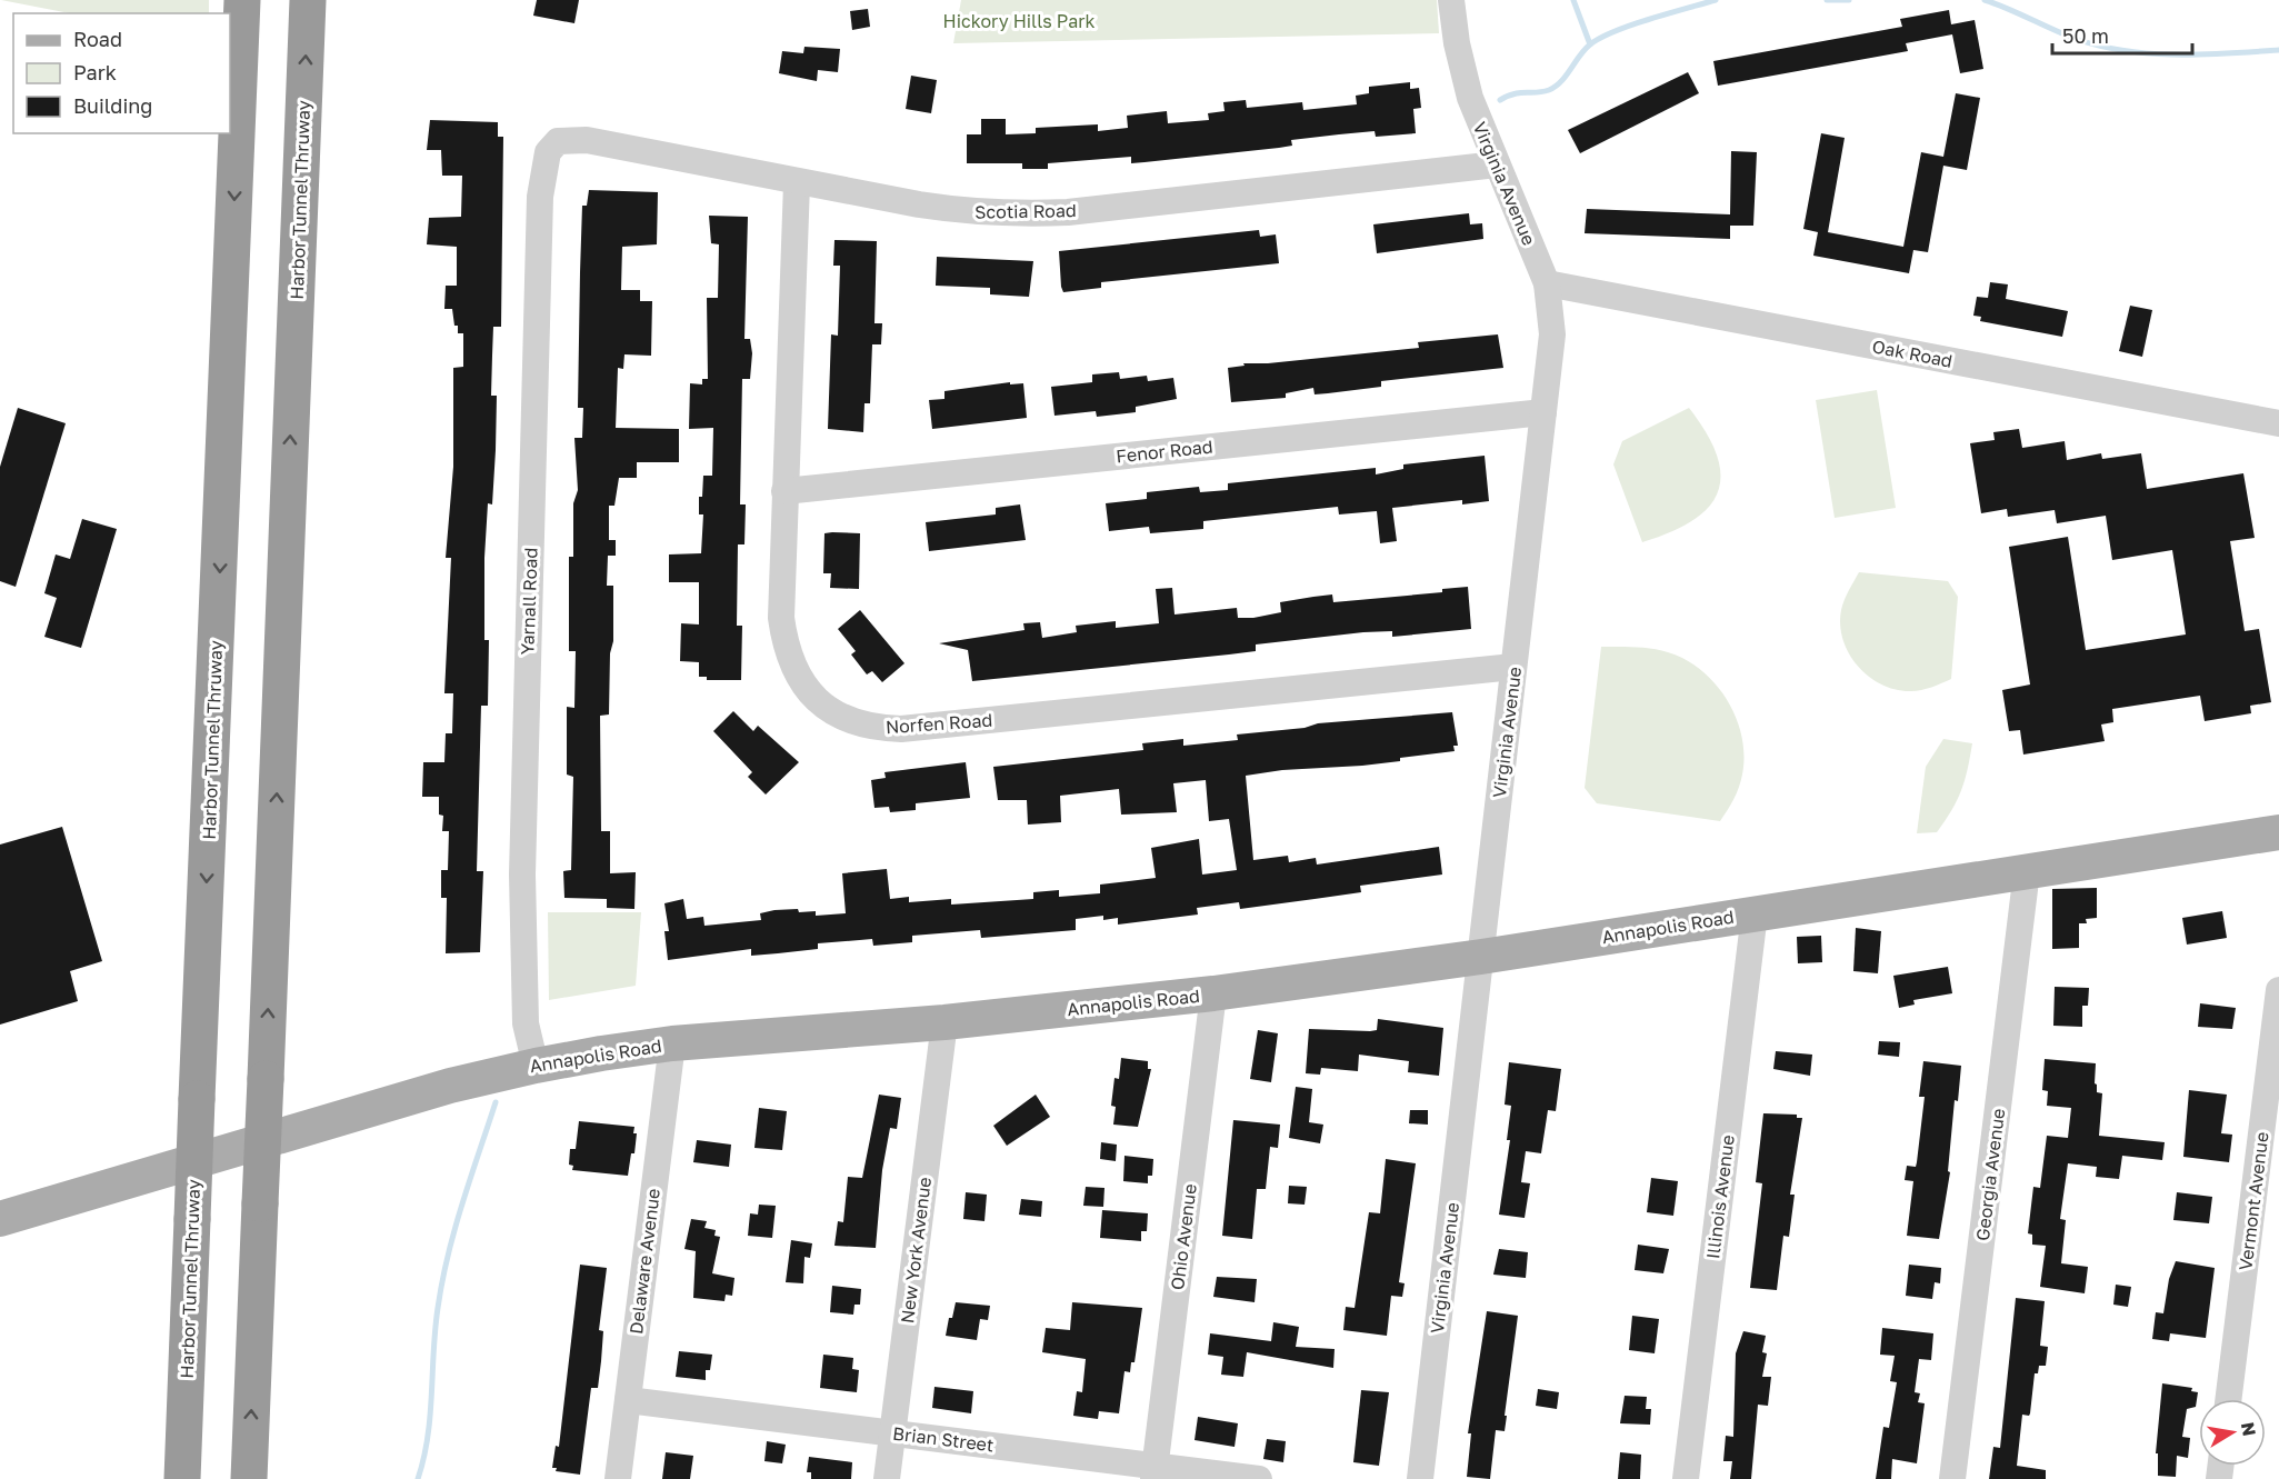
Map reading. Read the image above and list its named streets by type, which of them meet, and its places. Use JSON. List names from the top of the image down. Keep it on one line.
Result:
{"streets":{"highway":["Harbor Tunnel Thruway"],"main road":["Annapolis Road"],"street":["Virginia Avenue","Scotia Road","Oak Road","Fenor Road","Yarnall Road","Norfen Road","Georgia Avenue","Illinois Avenue","Vermont Avenue","Ohio Avenue","New York Avenue","Delaware Avenue","Brian Street"]},"crossings":[["Virginia Avenue","Scotia Road"],["Virginia Avenue","Oak Road"],["Virginia Avenue","Fenor Road"],["Virginia Avenue","Norfen Road"],["Virginia Avenue","Annapolis Road"],["Scotia Road","Yarnall Road"],["Scotia Road","Norfen Road"],["Fenor Road","Norfen Road"],["Yarnall Road","Annapolis Road"],["Annapolis Road","Georgia Avenue"],["Annapolis Road","Illinois Avenue"],["Annapolis Road","Ohio Avenue"],["Annapolis Road","New York Avenue"],["Annapolis Road","Delaware Avenue"],["Ohio Avenue","Brian Street"],["New York Avenue","Brian Street"],["Delaware Avenue","Brian Street"]],"parks":["Hickory Hills Park"],"legend":["Road","Park","Building"],"scale_bar":"50 m","north":"right"}
